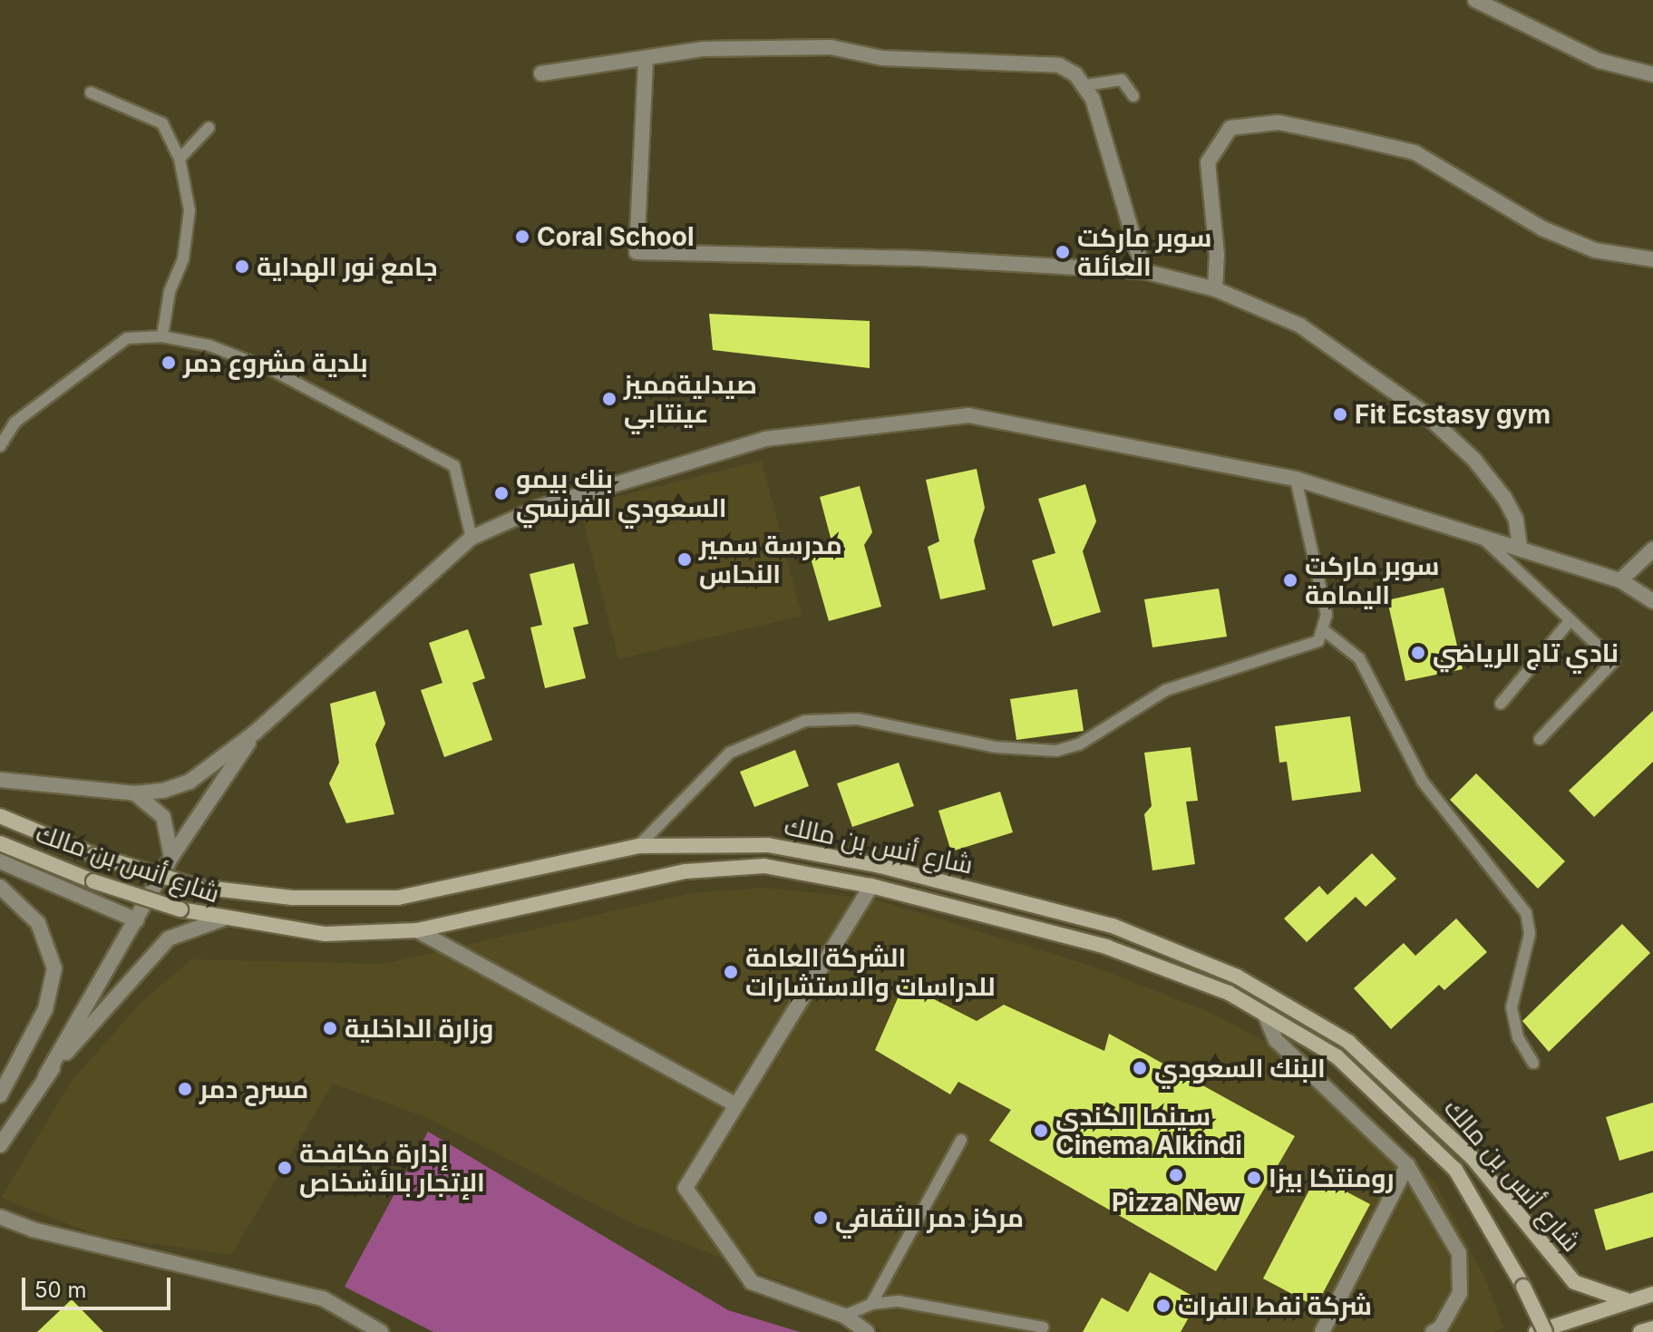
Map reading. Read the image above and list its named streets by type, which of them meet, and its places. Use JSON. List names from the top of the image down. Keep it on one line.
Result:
{"streets":{"main road":["شارع أنس بن مالك"]},"places":["Coral School","سوبر ماركت العائلة","جامع نور الهداية","بلدية مشروع دمر","صيدليةمميز عينتابي","Fit Ecstasy gym","بنك بيمو السعودي الفرنسي","مدرسة سمير النحاس","سوبر ماركت اليمامة","نادي تاج الرياضي","الشركة العامة للدراسات والاستشارات","وزارة الداخلية","البنك السعودي","مسرح دمر","سينما الكندي Cinema Alkindi","إدارة مكافحة الإتجار بالأشخاص","Pizza New","رومنتكا بيزا","مركز دمر الثقافي","شركة نفط الفرات"],"scale_bar":"50 m"}
